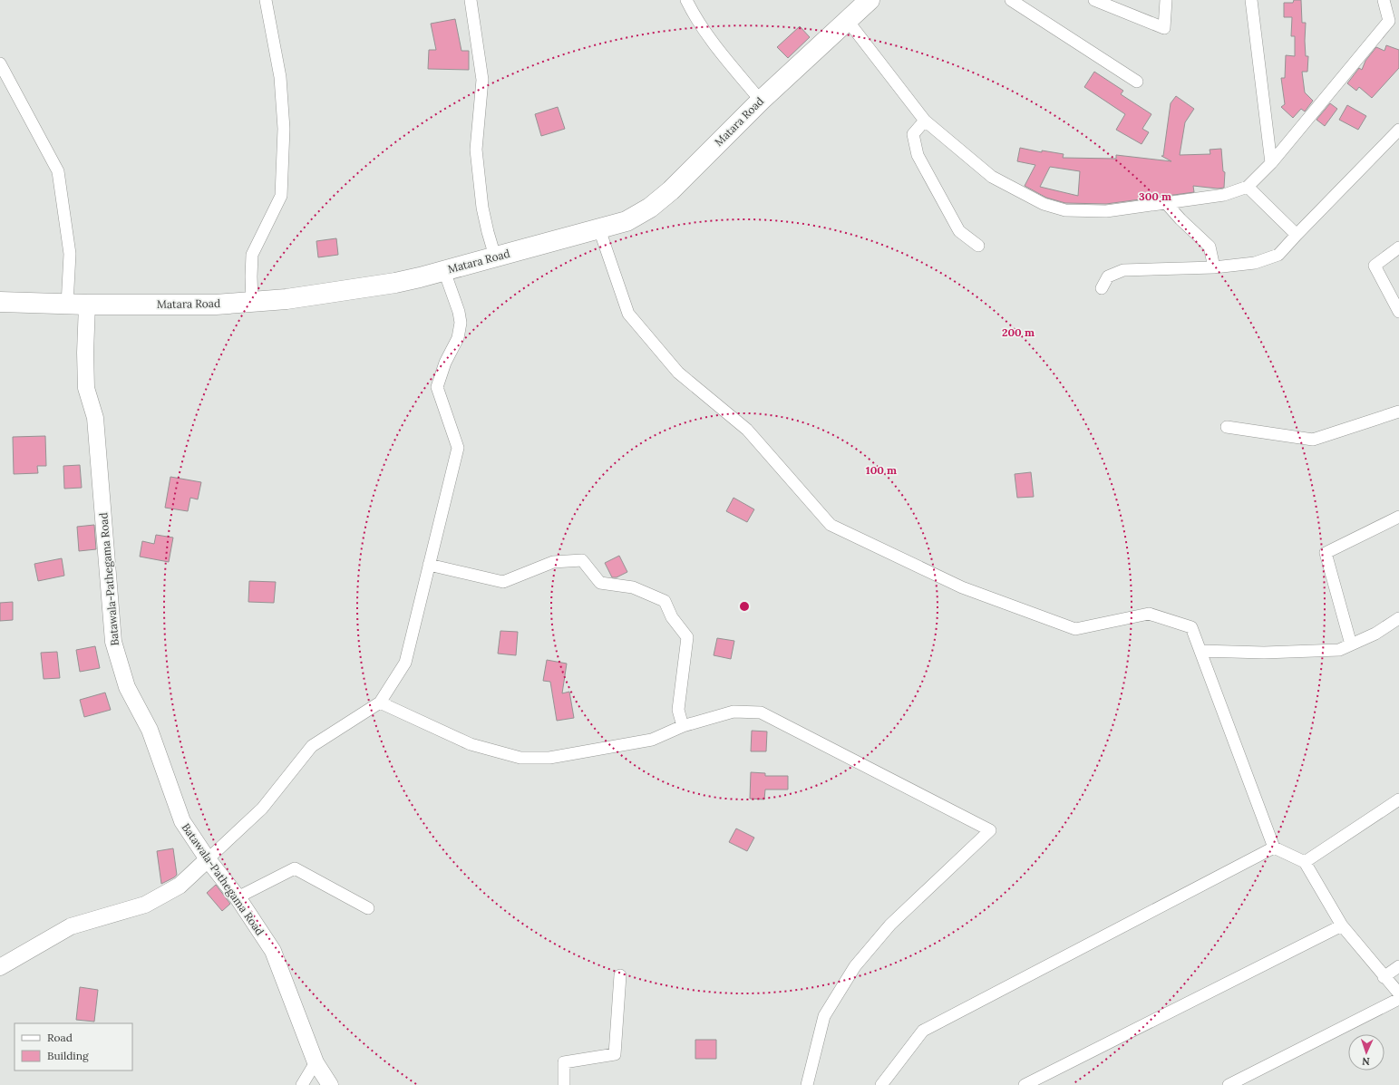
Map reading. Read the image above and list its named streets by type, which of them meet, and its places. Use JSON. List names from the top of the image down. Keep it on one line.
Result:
{"streets":{"highway":["Matara Road"],"main road":["Batawala-Pathegama Road"]},"crossings":[["Matara Road","Batawala-Pathegama Road"]],"legend":["Road","Building"],"north":"bottom","rings":["300 m","200 m","100 m"]}
